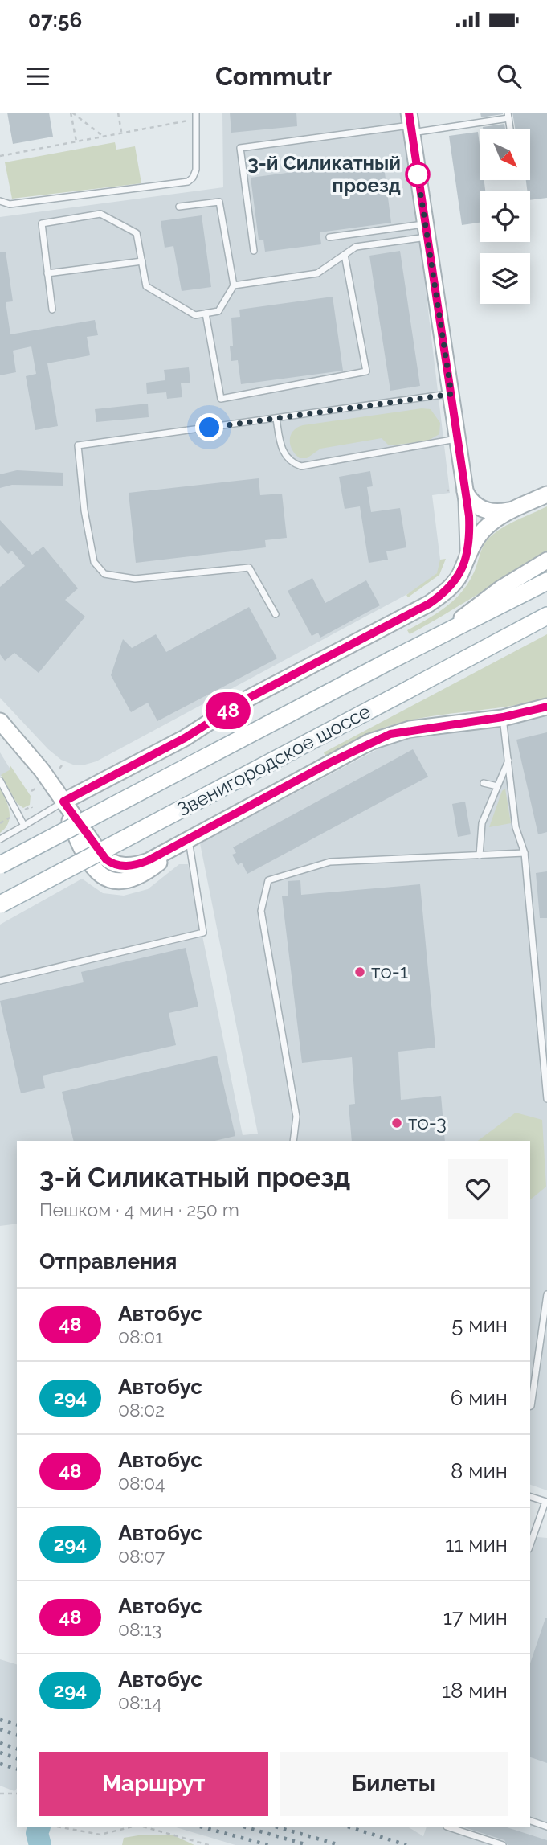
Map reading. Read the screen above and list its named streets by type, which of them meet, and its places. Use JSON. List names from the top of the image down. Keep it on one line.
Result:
{"streets":{"main road":["Звенигородское шоссе"]},"places":["3-й Силикатный проезд","то-1","то-3"],"lines":["bus line 48"],"north":"bottom right","page":{"status":"07:56","header":"Commutr","on_map":"48","heading":[["3-й Силикатный проезд","Пешком · 4 мин · 250 m"],"Отправления"],"list":[{"mark":"48","name":"Автобус","note":"08:01","value":"5 мин"},{"mark":"294","name":"Автобус","note":"08:02","value":"6 мин"},{"mark":"48","name":"Автобус","note":"08:04","value":"8 мин"},{"mark":"294","name":"Автобус","note":"08:07","value":"11 мин"},{"mark":"48","name":"Автобус","note":"08:13","value":"17 мин"},{"mark":"294","name":"Автобус","note":"08:14","value":"18 мин"}],"buttons":["Маршрут","Билеты"]}}
